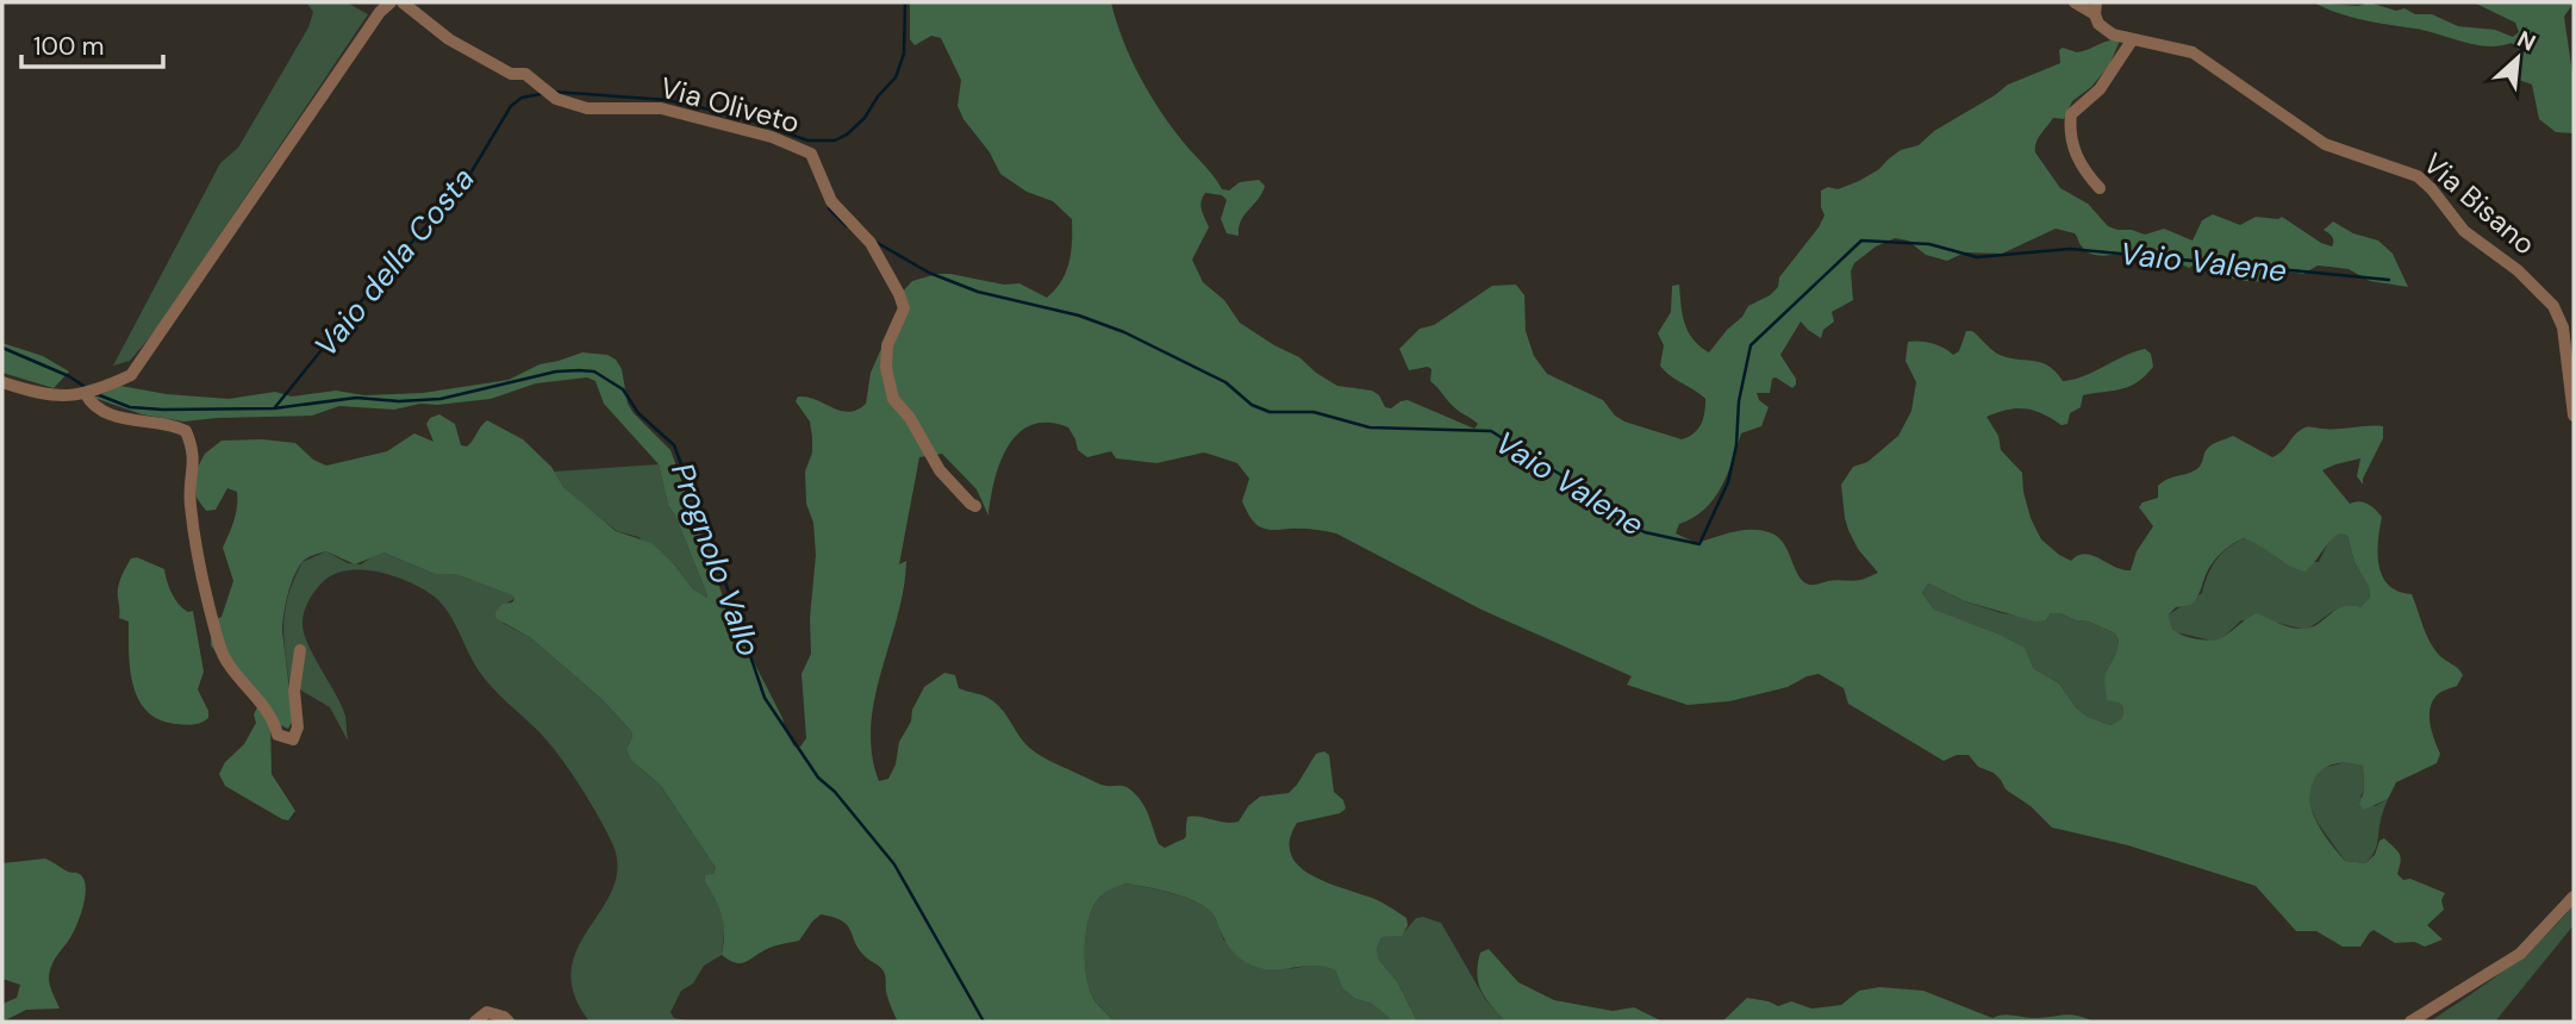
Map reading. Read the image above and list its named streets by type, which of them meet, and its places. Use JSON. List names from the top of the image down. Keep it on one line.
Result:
{"streets":{"street":["Via Oliveto","Via Bisano"]},"water":["Vaio della Costa","Vaio Valene","Prognolo Vallo"],"scale_bar":"100 m","north":"top right"}
